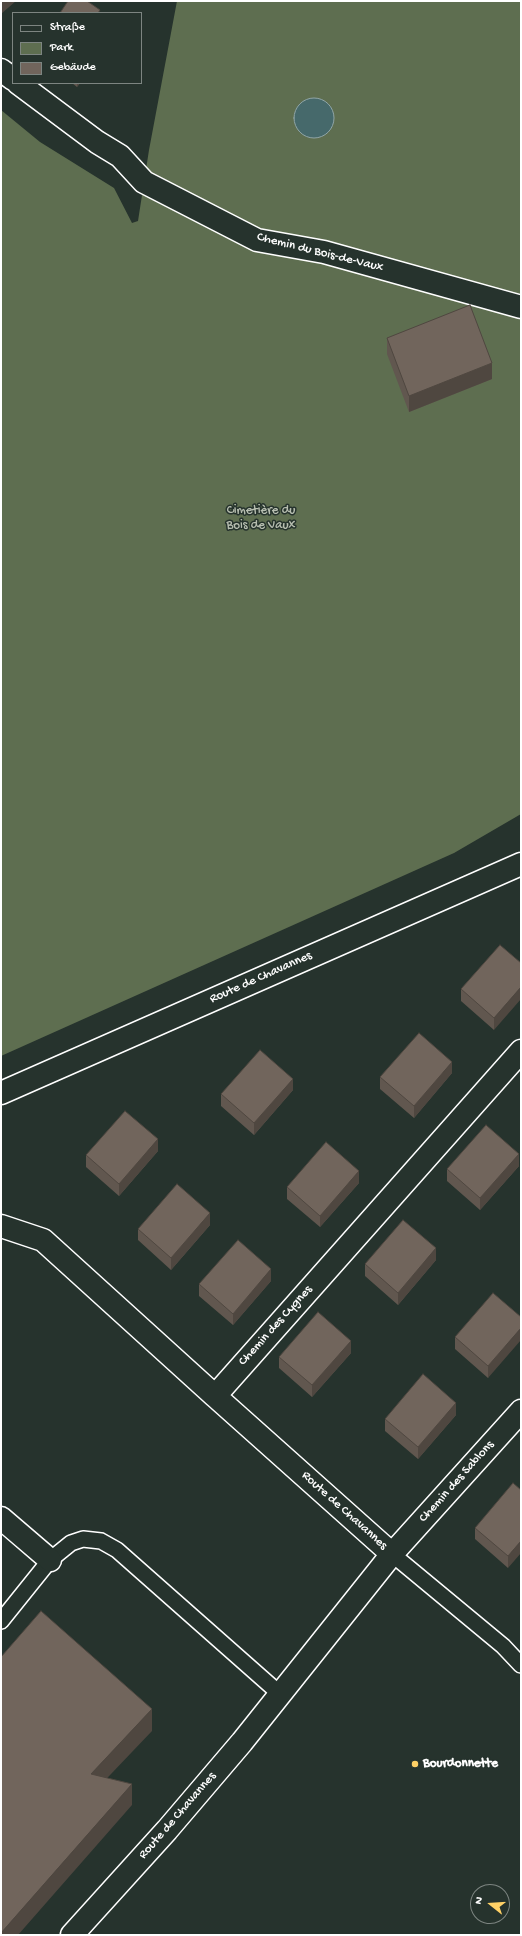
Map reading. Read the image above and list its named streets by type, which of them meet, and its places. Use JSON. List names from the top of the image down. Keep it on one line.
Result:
{"streets":{"street":["Chemin du Bois-de-Vaux","Route de Chavannes","Chemin des Cygnes","Chemin des Sablons"]},"crossings":[["Route de Chavannes","Chemin des Cygnes"],["Route de Chavannes","Chemin des Sablons"]],"parks":["Cimetière du Bois de Vaux"],"places":["Bourdonnette"],"legend":["Straße","Park","Gebäude"],"north":"left"}
